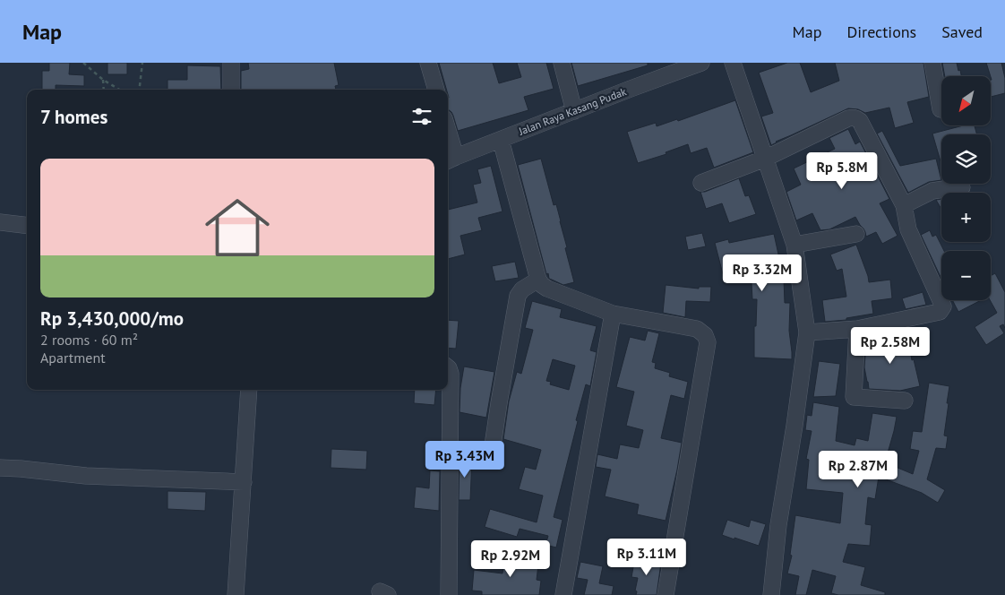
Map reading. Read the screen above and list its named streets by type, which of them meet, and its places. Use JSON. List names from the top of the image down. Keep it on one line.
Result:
{"streets":{"street":["Jalan Raya Kasang Pudak"]},"north":"bottom left","page":{"header":"Map","nav":["Map","Directions","Saved"],"map_buttons":["+","−"],"heading":"7 homes","list":[{"name":"Rp 3,430,000/mo","note":"2 rooms · 60 m² · Apartment"}],"price":["Rp 5.8M","Rp 3.32M","Rp 2.58M","Rp 3.43M","Rp 2.87M","Rp 3.11M","Rp 2.92M"]}}
